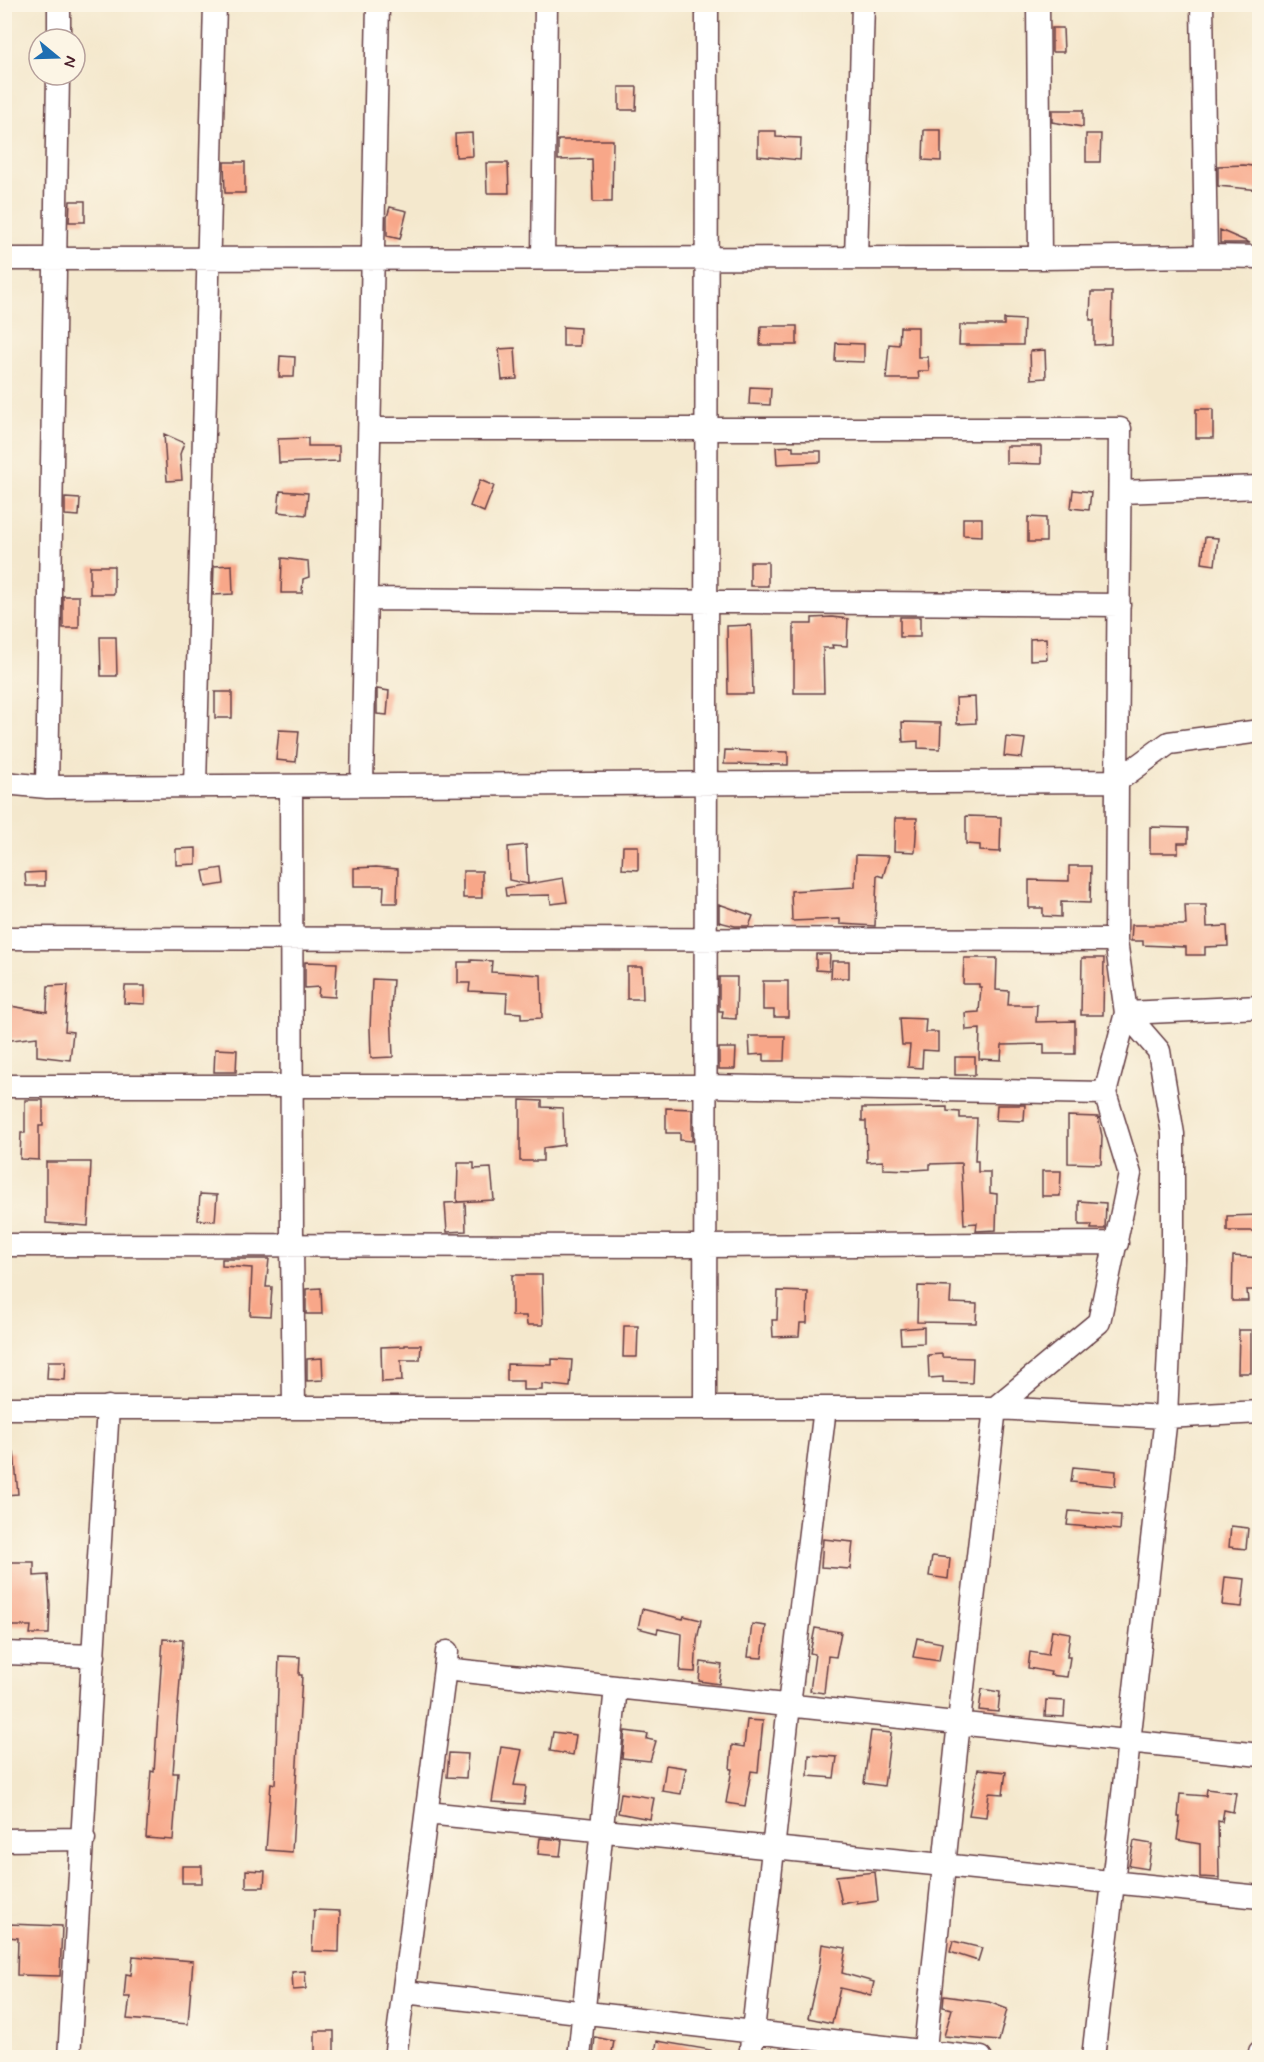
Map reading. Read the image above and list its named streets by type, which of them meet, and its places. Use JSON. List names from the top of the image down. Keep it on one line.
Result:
{"north":"right"}
